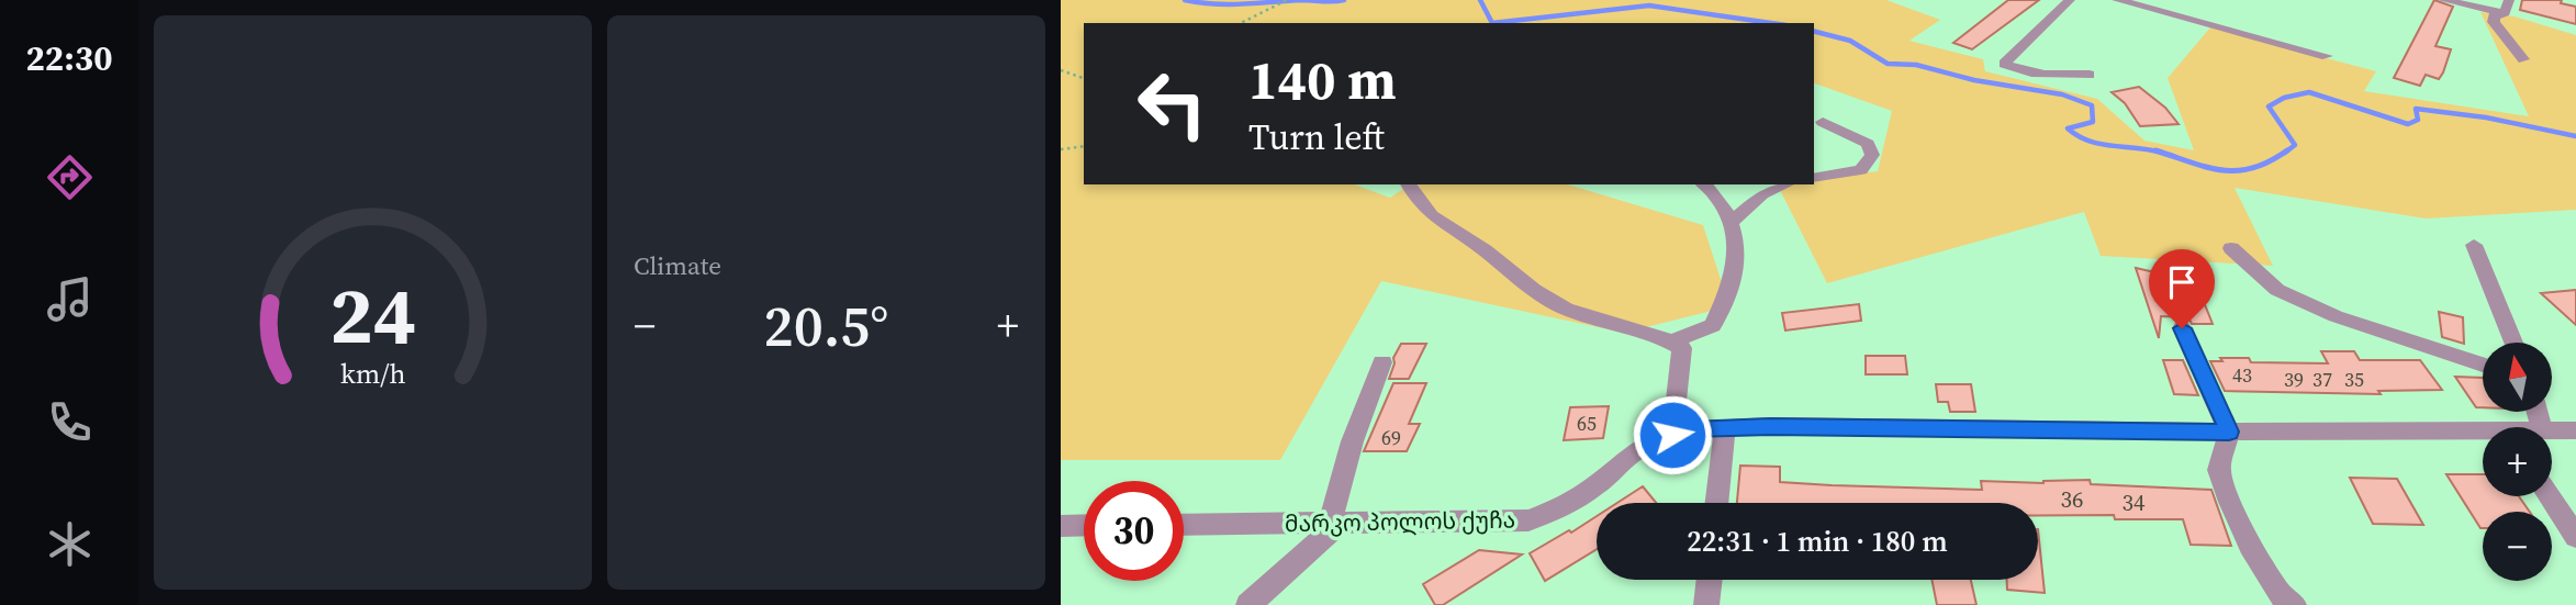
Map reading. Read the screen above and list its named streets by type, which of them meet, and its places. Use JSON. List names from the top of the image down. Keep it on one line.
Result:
{"streets":{"street":["მარკო პოლოს ქუჩა"]},"house_numbers":["43","39","37","35","65","69","36","34"],"north":"top","page":{"tabs":"22:30","tile":"Climate","turn":["140 m","Turn left"],"heat":["−","20.5°","+"],"map_buttons":["+","−"],"limit":"30","trip":"22:31 · 1 min · 180 m","gauge":["24","km/h"]}}
